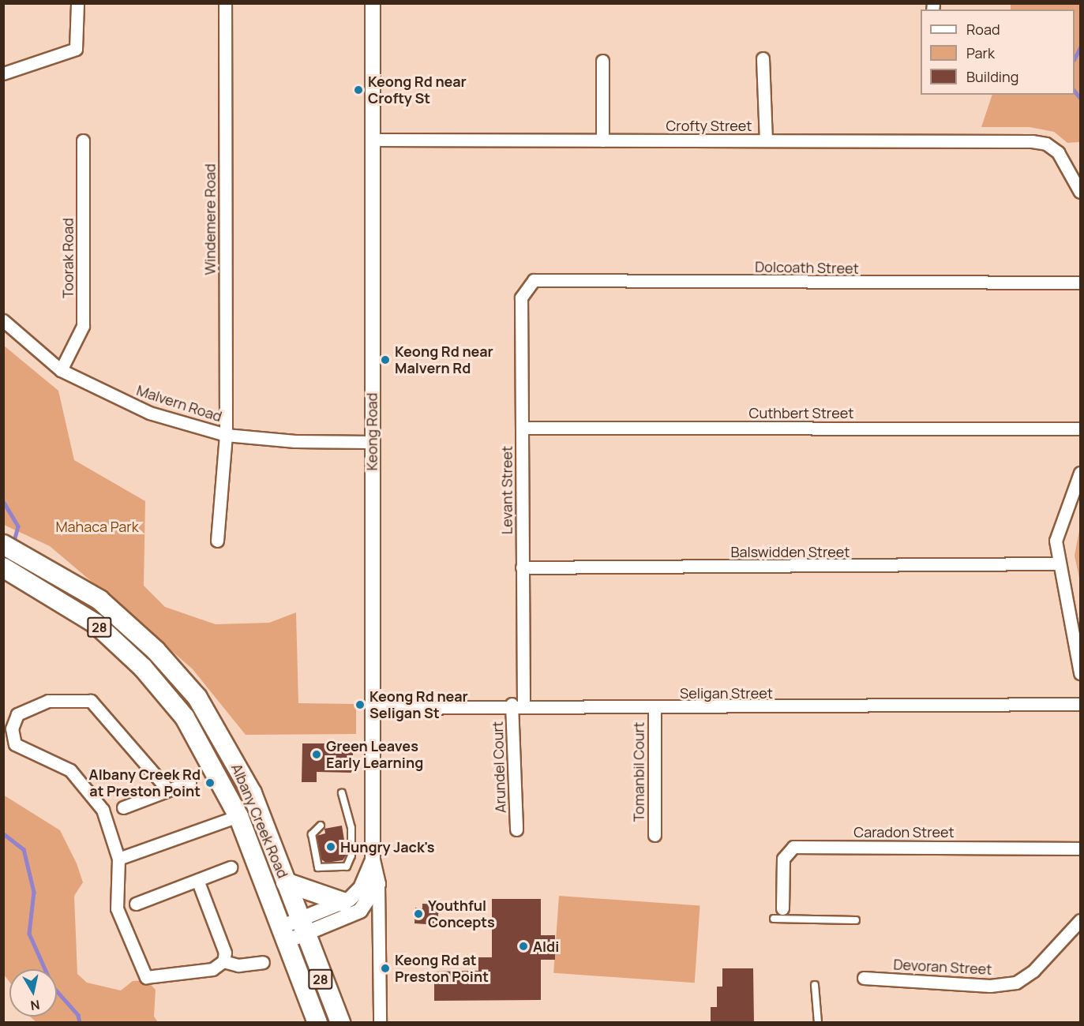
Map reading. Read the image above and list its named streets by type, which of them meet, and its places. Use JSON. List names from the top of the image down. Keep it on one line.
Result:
{"streets":{"main road":["28","Albany Creek Road"],"street":["Crofty Street","Windemere Road","Toorak Road","Dolcoath Street","Malvern Road","Cuthbert Street","Keong Road","Levant Street","Balswidden Street","Seligan Street","Arundel Court","Tomanbil Court","Caradon Street","Devoran Street"]},"crossings":[["Crofty Street","Keong Road"],["Windemere Road","Malvern Road"],["Toorak Road","Malvern Road"],["Dolcoath Street","Levant Street"],["Malvern Road","Keong Road"],["Cuthbert Street","Levant Street"],["Keong Road","Seligan Street"],["Levant Street","Balswidden Street"],["Levant Street","Seligan Street"],["Levant Street","Arundel Court"],["Seligan Street","Arundel Court"],["Seligan Street","Tomanbil Court"]],"parks":["Mahaca Park"],"places":["Keong Rd near Crofty St","Keong Rd near Malvern Rd","Keong Rd near Seligan St","Green Leaves Early Learning","Albany Creek Rd at Preston Point","Hungry Jack's","Youthful Concepts","Aldi","Keong Rd at Preston Point"],"legend":["Road","Park","Building"],"north":"bottom"}
